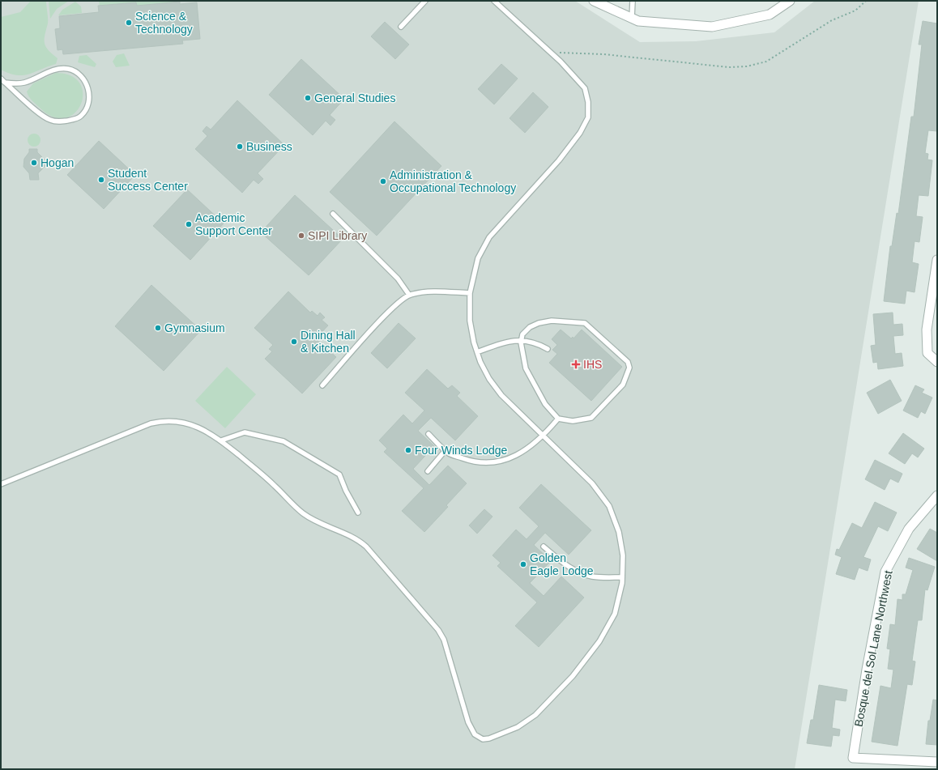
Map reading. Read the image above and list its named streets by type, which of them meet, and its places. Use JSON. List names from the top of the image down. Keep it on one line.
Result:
{"streets":{"street":["Bosque del Sol Lane Northwest"]},"places":{"other":["Science & Technology","General Studies","Business","Hogan","Student Success Center","Administration & Occupational Technology","Academic Support Center","SIPI Library","Gymnasium","Dining Hall & Kitchen","Four Winds Lodge","Golden Eagle Lodge"],"health":["IHS"]}}
